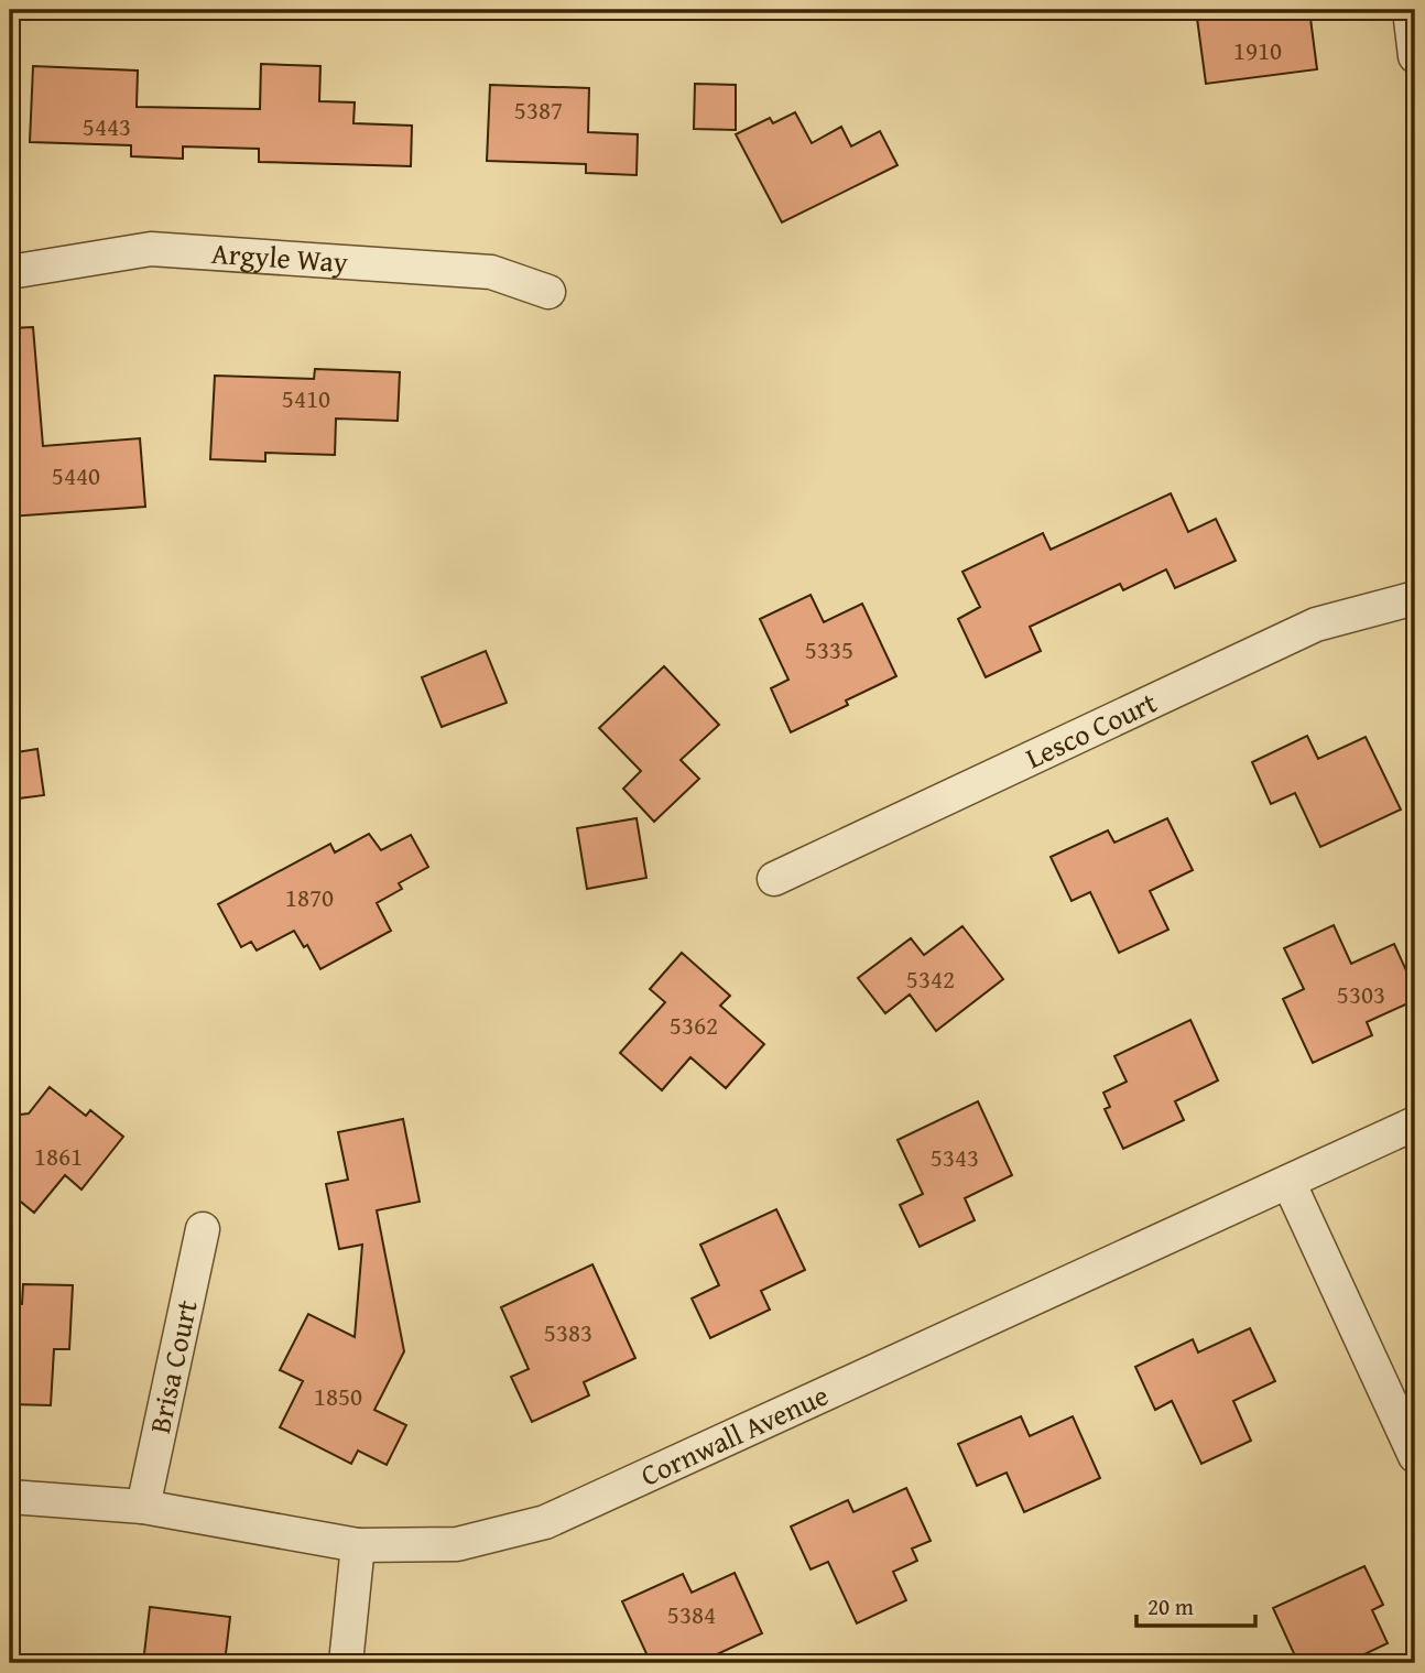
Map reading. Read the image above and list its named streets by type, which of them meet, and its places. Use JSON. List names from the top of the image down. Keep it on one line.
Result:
{"streets":{"street":["Argyle Way","Lesco Court","Brisa Court","Cornwall Avenue"]},"crossings":[["Brisa Court","Cornwall Avenue"]],"house_numbers":["1910","5387","5443","5410","5440","5335","1870","5342","5303","5362","1861","5343","5383","1850","5384"],"scale_bar":"20 m"}
